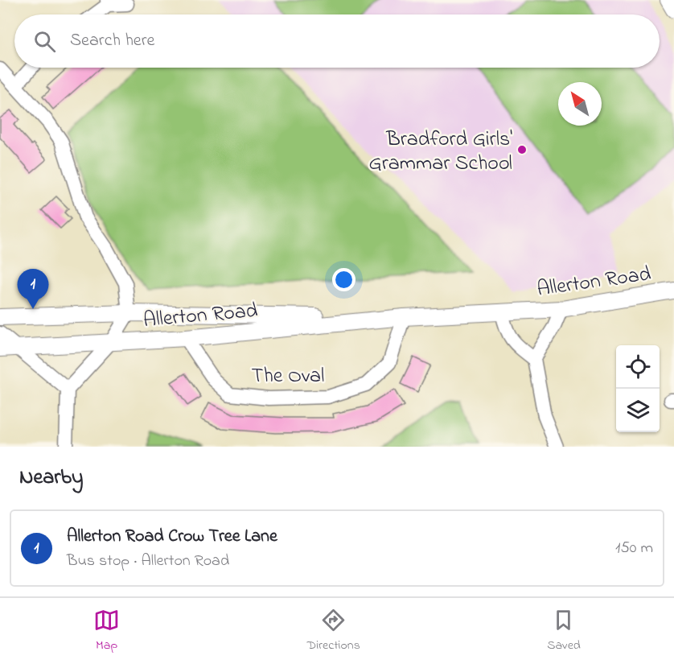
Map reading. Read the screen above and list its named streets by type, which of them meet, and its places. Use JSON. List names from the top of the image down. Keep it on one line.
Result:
{"streets":{"street":["Allerton Road","The Oval"]},"crossings":[["Allerton Road","The Oval"]],"places":["Bradford Girls' Grammar School"],"north":"top left","page":{"search":"Search here","pins":"1","heading":"Nearby","list":[{"mark":"1","name":"Allerton Road Crow Tree Lane","note":"Bus stop · Allerton Road","value":"150 m"}],"nav":["Map","Directions","Saved"]}}
